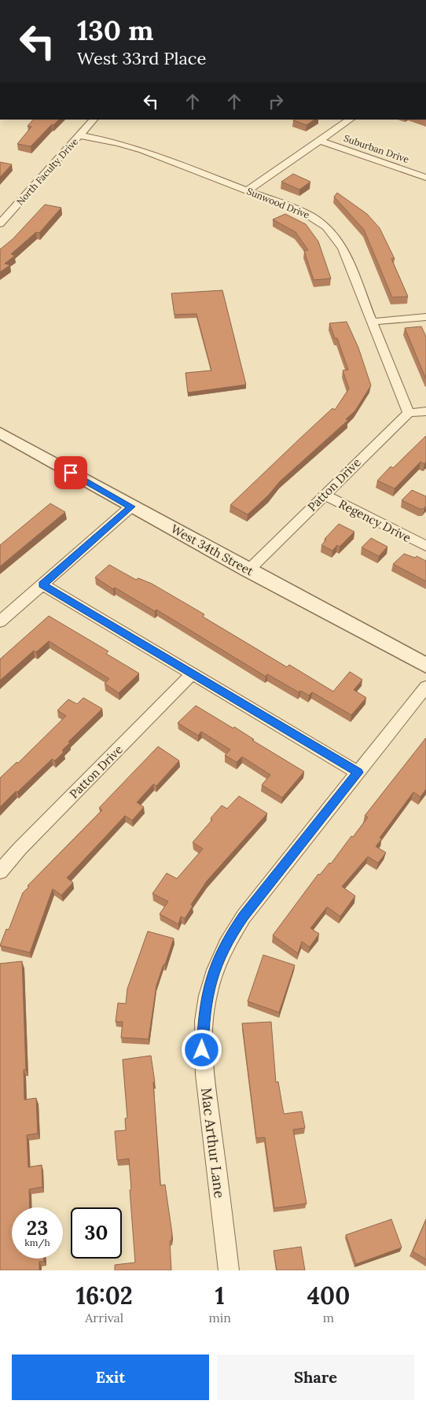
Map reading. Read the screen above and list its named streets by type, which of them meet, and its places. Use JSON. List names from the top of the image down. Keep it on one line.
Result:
{"streets":{"street":["Suburban Drive","North Faculty Drive","Sunwood Drive","Patton Drive","Regency Drive","West 34th Street","Mac Arthur Lane"]},"crossings":[["North Faculty Drive","Sunwood Drive"],["Sunwood Drive","Patton Drive"],["Patton Drive","Regency Drive"],["Patton Drive","West 34th Street"]],"page":{"turn":["130 m","West 33rd Place"],"speed":"23 km/h","limit":"30","eta":["16:02","Arrival","1","min","400","m"],"buttons":["Exit","Share"]}}
